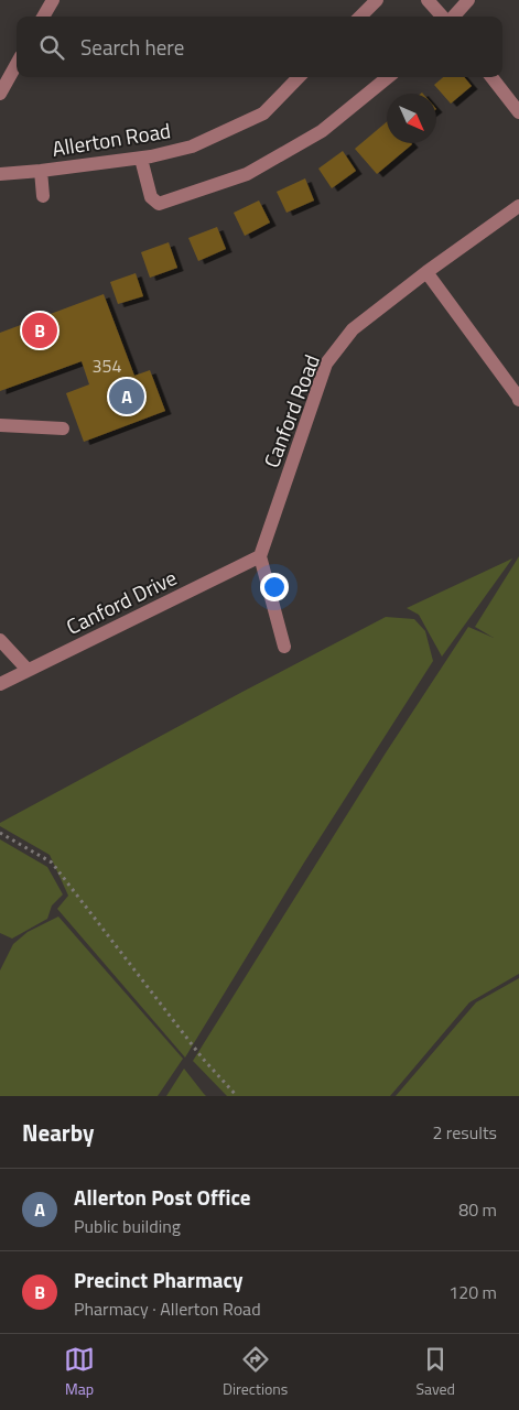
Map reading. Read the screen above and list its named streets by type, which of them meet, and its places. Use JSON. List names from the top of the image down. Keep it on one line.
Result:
{"streets":{"street":["Allerton Road","Canford Road","Canford Drive"]},"crossings":[["Canford Road","Canford Drive"]],"house_numbers":["354"],"north":"bottom right","page":{"search":"Search here","pins":["B","A"],"heading":["Nearby","2 results"],"list":[{"mark":"A","name":"Allerton Post Office","note":"Public building","value":"80 m"},{"mark":"B","name":"Precinct Pharmacy","note":"Pharmacy · Allerton Road","value":"120 m"}],"nav":["Map","Directions","Saved"]}}
